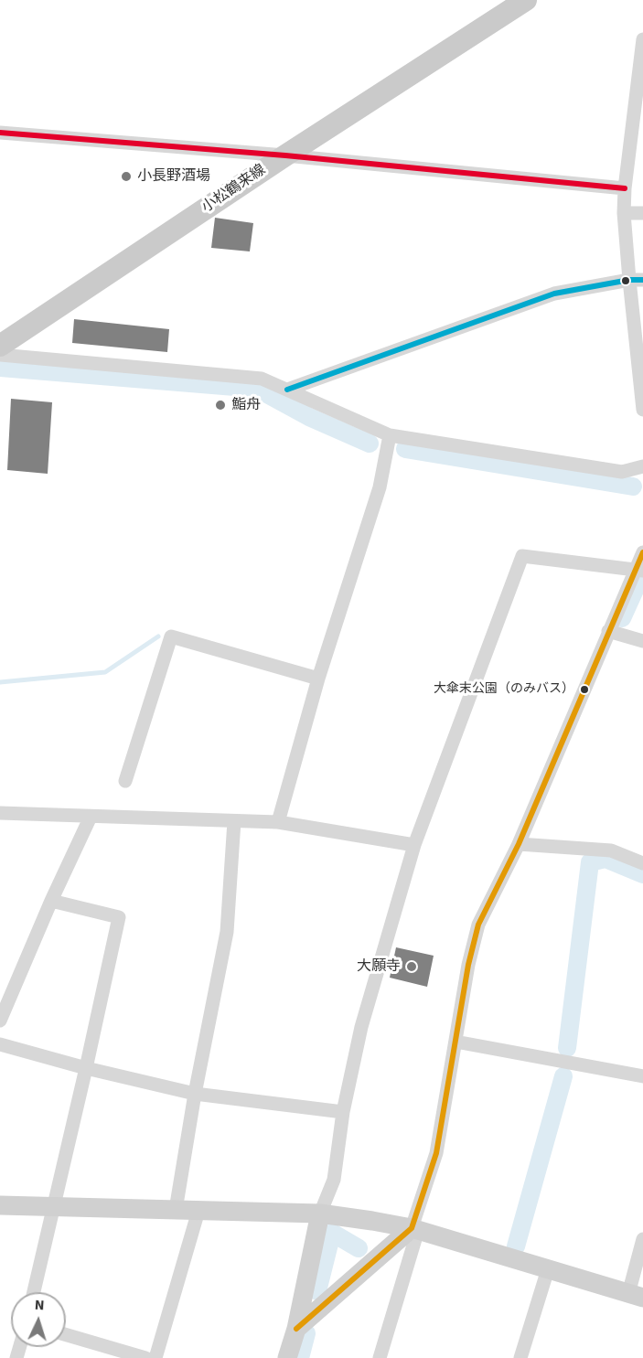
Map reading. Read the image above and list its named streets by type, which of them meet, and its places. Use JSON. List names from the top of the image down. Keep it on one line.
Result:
{"streets":{"main road":["小松鶴来線"]},"places":["小長野酒場","鮨舟","大傘末公園（のみバス）","大願寺"],"north":"top"}
